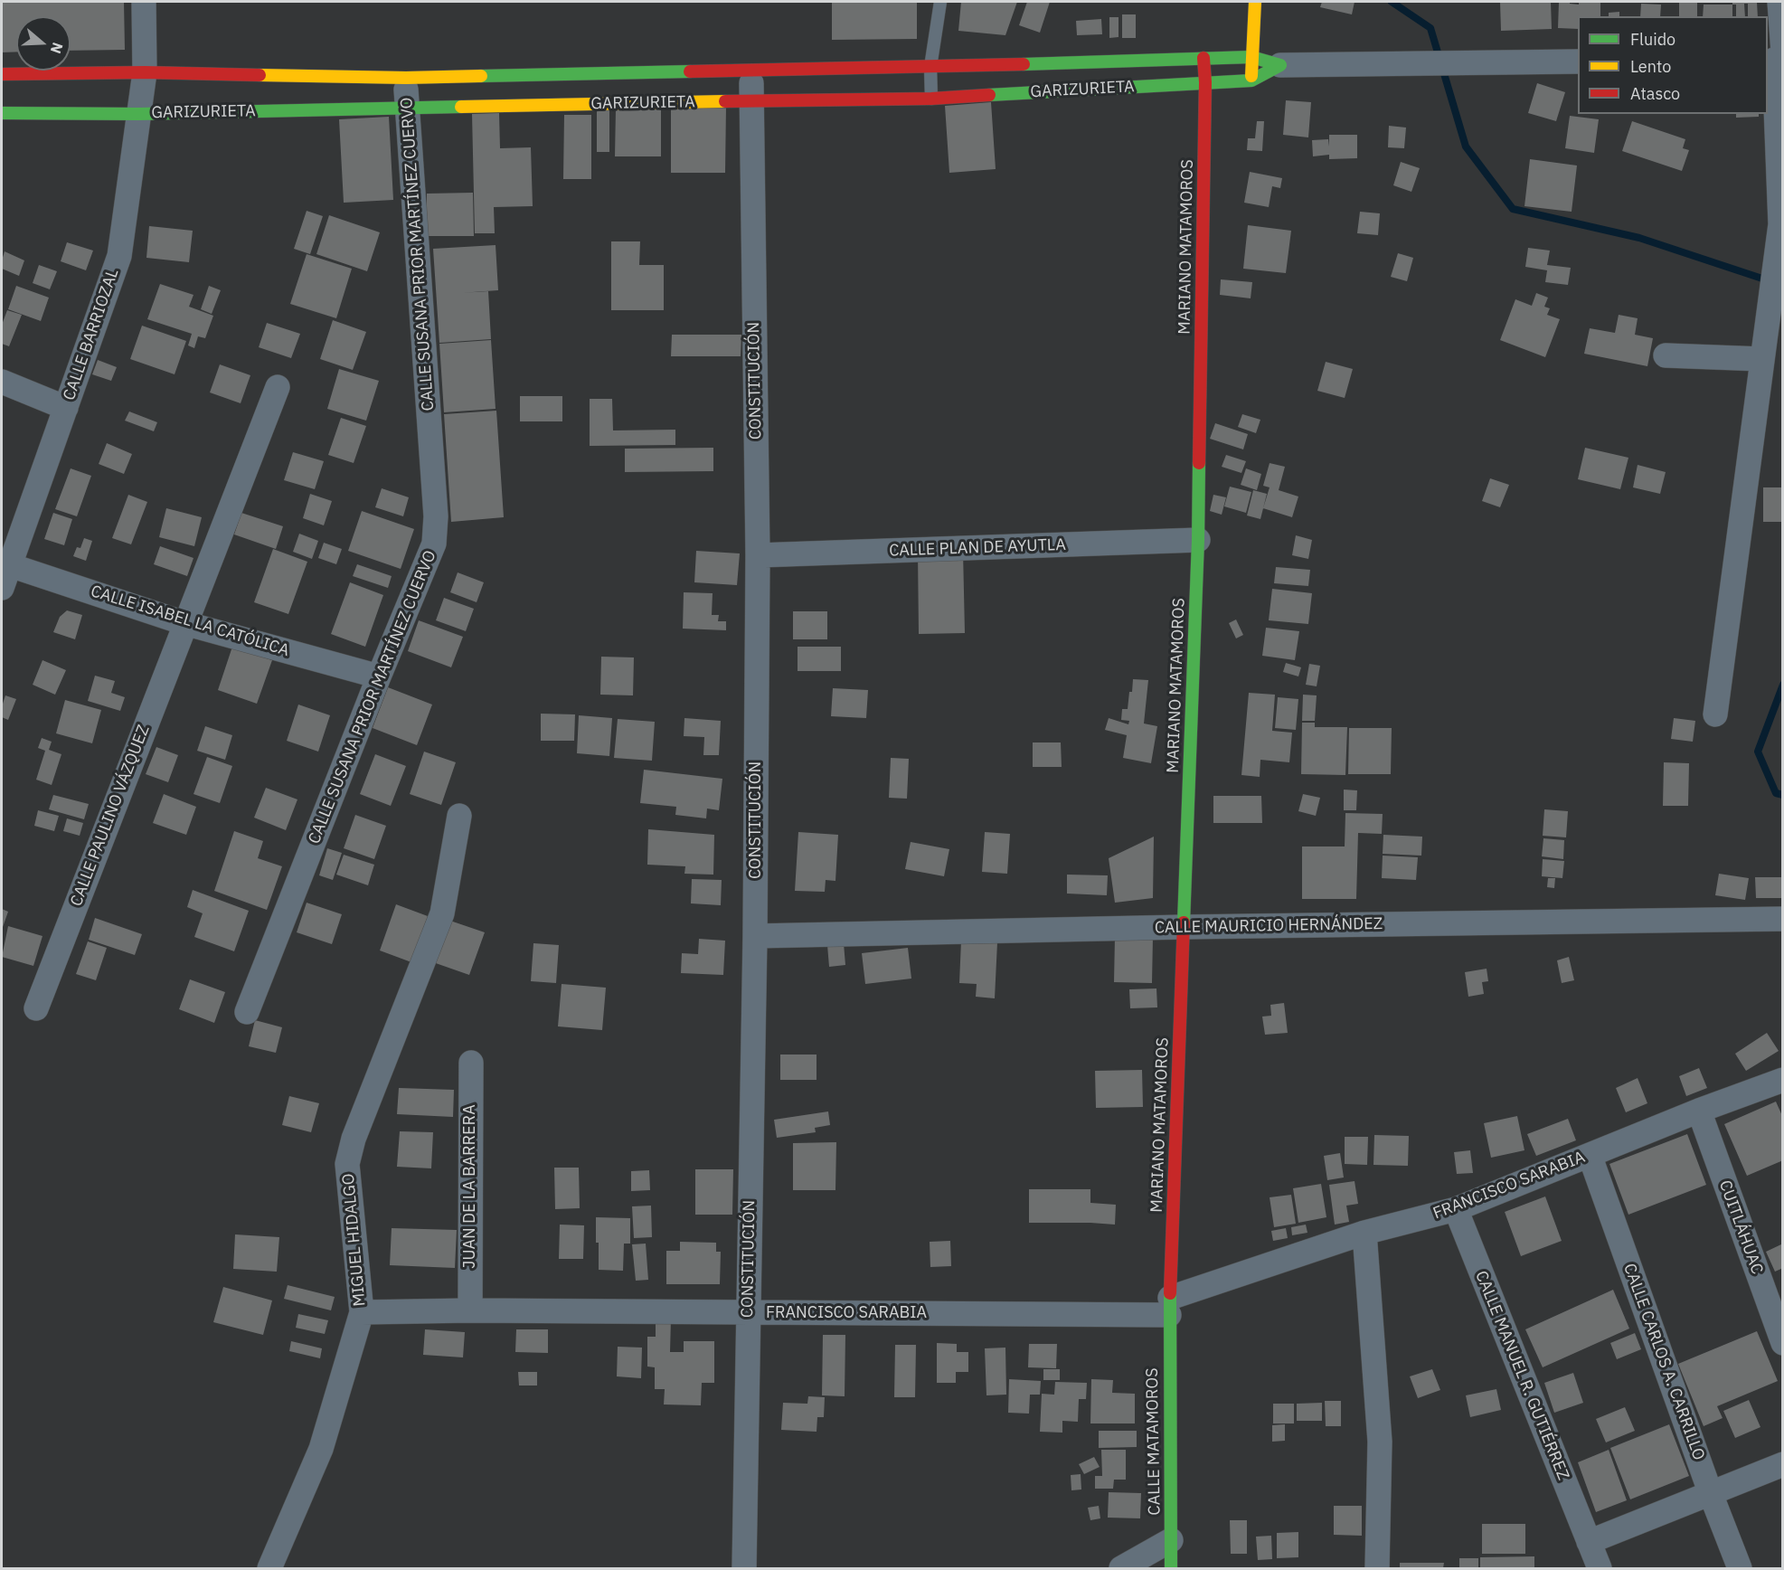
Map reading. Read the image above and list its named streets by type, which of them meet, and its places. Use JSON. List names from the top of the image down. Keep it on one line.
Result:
{"streets":{"main road":["GARIZURIETA","MARIANO MATAMOROS","CALLE MATAMOROS"],"street":["CALLE SUSANA PRIOR MARTÍNEZ CUERVO","CALLE BARRIOZAL","CONSTITUCIÓN","CALLE PLAN DE AYUTLA","CALLE ISABEL LA CATÓLICA","CALLE PAULINO VÁZQUEZ","CALLE MAURICIO HERNÁNDEZ","FRANCISCO SARABIA","JUAN DE LA BARRERA","CUITLÁHUAC","MIGUEL HIDALGO","CALLE CARLOS A. CARRILLO","CALLE MANUEL R. GUTIÉRREZ"]},"crossings":[["GARIZURIETA","MARIANO MATAMOROS"],["GARIZURIETA","CALLE SUSANA PRIOR MARTÍNEZ CUERVO"],["GARIZURIETA","CALLE BARRIOZAL"],["GARIZURIETA","CONSTITUCIÓN"],["MARIANO MATAMOROS","CALLE PLAN DE AYUTLA"],["MARIANO MATAMOROS","CALLE MAURICIO HERNÁNDEZ"],["MARIANO MATAMOROS","FRANCISCO SARABIA"],["MARIANO MATAMOROS","CALLE MATAMOROS"],["CALLE SUSANA PRIOR MARTÍNEZ CUERVO","CALLE ISABEL LA CATÓLICA"],["CALLE BARRIOZAL","CALLE ISABEL LA CATÓLICA"],["CONSTITUCIÓN","CALLE PLAN DE AYUTLA"],["CONSTITUCIÓN","CALLE MAURICIO HERNÁNDEZ"],["CONSTITUCIÓN","FRANCISCO SARABIA"],["CALLE ISABEL LA CATÓLICA","CALLE PAULINO VÁZQUEZ"],["FRANCISCO SARABIA","JUAN DE LA BARRERA"],["FRANCISCO SARABIA","CUITLÁHUAC"],["FRANCISCO SARABIA","MIGUEL HIDALGO"],["FRANCISCO SARABIA","CALLE CARLOS A. CARRILLO"],["FRANCISCO SARABIA","CALLE MANUEL R. GUTIÉRREZ"],["FRANCISCO SARABIA","CALLE MATAMOROS"]],"legend":["Fluido","Lento","Atasco"],"north":"right"}
